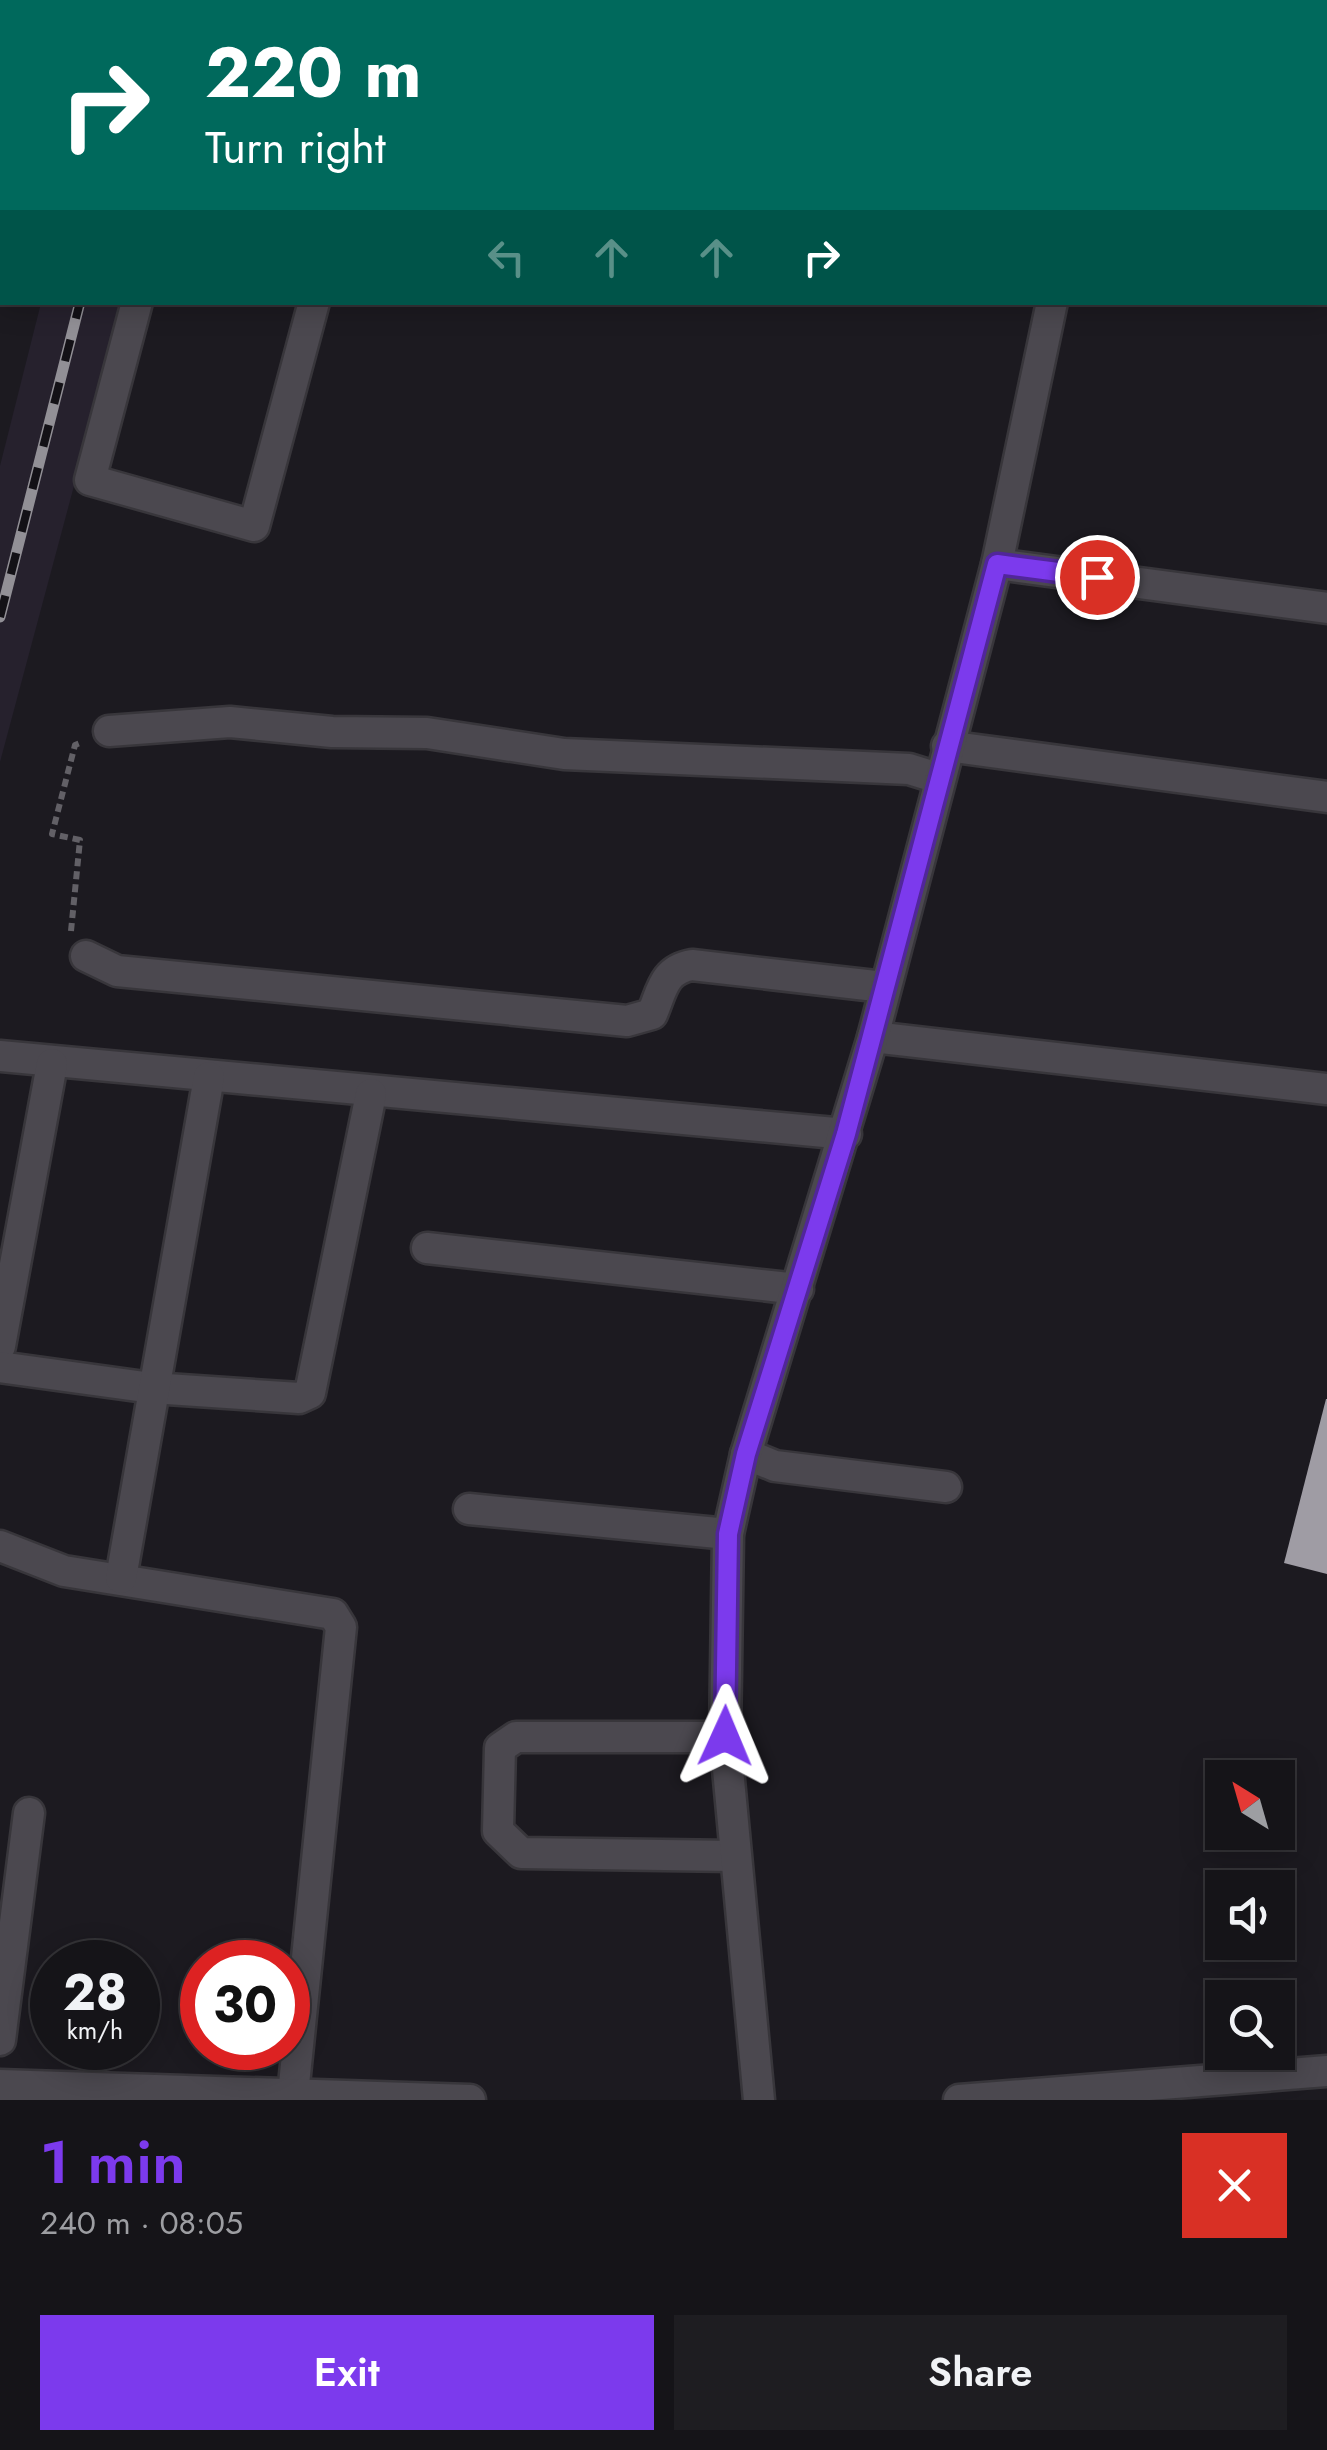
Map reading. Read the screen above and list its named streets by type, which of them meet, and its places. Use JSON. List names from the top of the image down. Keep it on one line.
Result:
{"north":"top left","page":{"turn":["220 m","Turn right"],"speed":"28 km/h","limit":"30","heading":["1 min","240 m · 08:05"],"buttons":["Exit","Share"]}}
